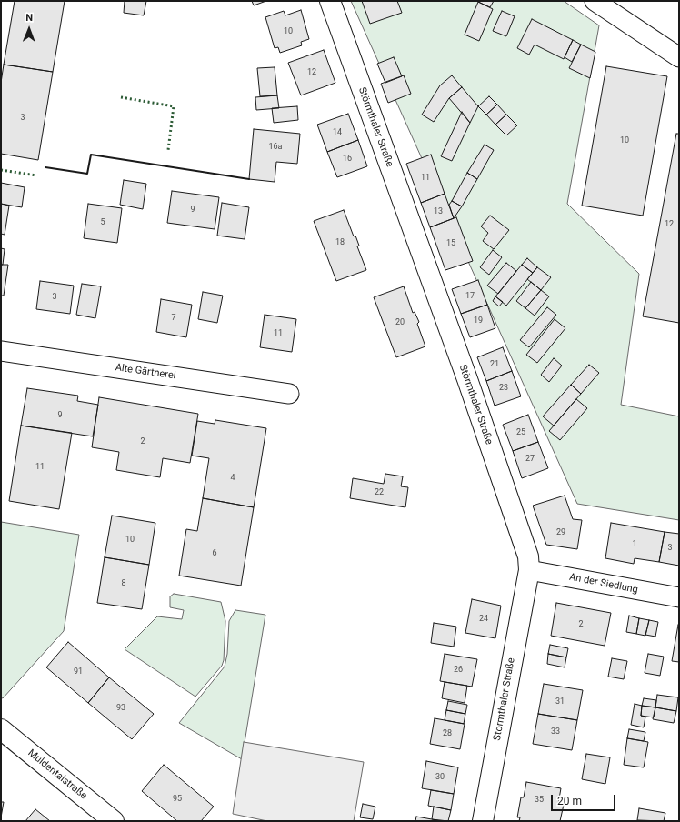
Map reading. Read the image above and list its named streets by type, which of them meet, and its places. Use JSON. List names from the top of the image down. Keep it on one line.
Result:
{"streets":{"street":["Störmthaler Straße","Alte Gärtnerei","An der Siedlung","Muldentalstraße"]},"crossings":[["Störmthaler Straße","An der Siedlung"]],"house_numbers":["10","12","3","14","10","16a","16","11","9","13","5","12","18","15","17","3","7","19","20","11","21","23","9","25","2","27","11","4","22","29","10","1","3","6","8","24","2","26","91","31","93","33","28","30","95","35"],"scale_bar":"20 m","north":"top"}
